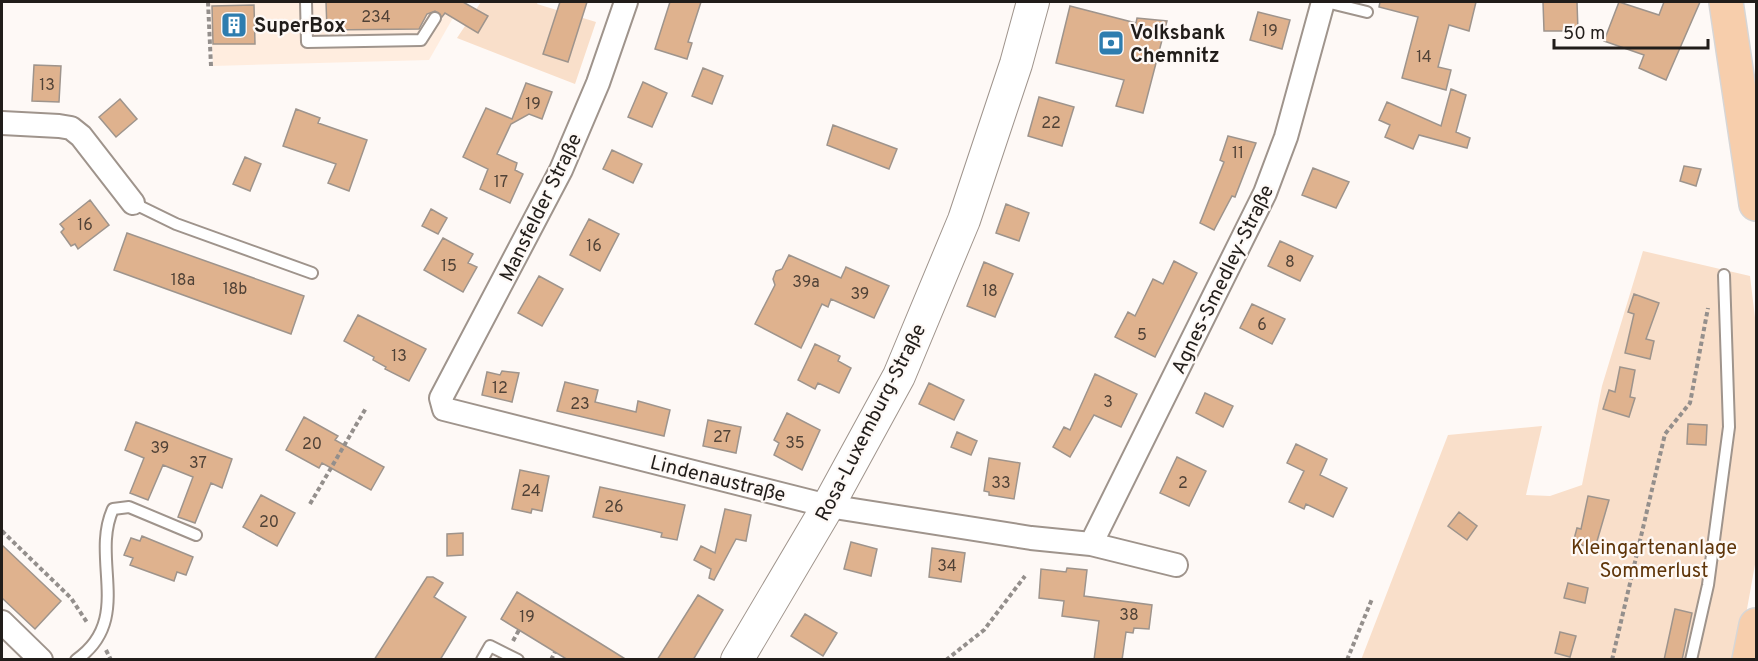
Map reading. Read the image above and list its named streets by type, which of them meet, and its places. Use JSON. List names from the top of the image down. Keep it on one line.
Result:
{"streets":{"street":["Mansfelder Straße","Agnes-Smedley-Straße","Rosa-Luxemburg-Straße","Lindenaustraße"]},"crossings":[["Mansfelder Straße","Lindenaustraße"],["Agnes-Smedley-Straße","Lindenaustraße"],["Rosa-Luxemburg-Straße","Lindenaustraße"]],"parks":["Kleingartenanlage Sommerlust"],"places":{"building":["SuperBox"],"bank":["Volksbank Chemnitz"]},"house_numbers":["234","19","14","13","19","22","11","17","16","16","8","15","18a","39a","18b","18","39","6","5","13","12","3","23","27","35","20","39","37","33","2","24","26","20","34","38","19"],"scale_bar":"50 m"}
